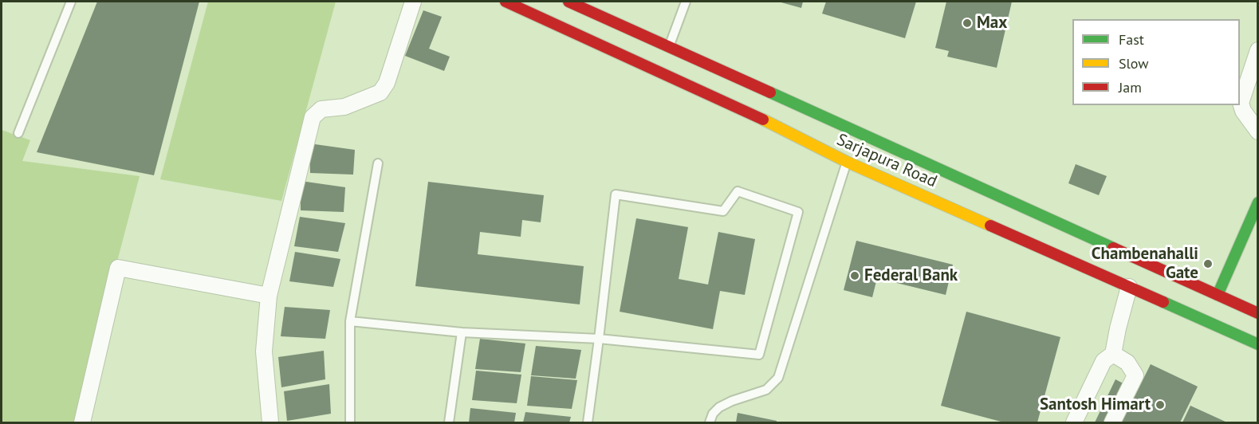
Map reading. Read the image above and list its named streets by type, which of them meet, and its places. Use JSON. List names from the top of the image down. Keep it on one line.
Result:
{"streets":{"main road":["Sarjapura Road"]},"places":["Max","Chambenahalli Gate","Federal Bank","Santosh Himart"],"legend":["Fast","Slow","Jam"]}
